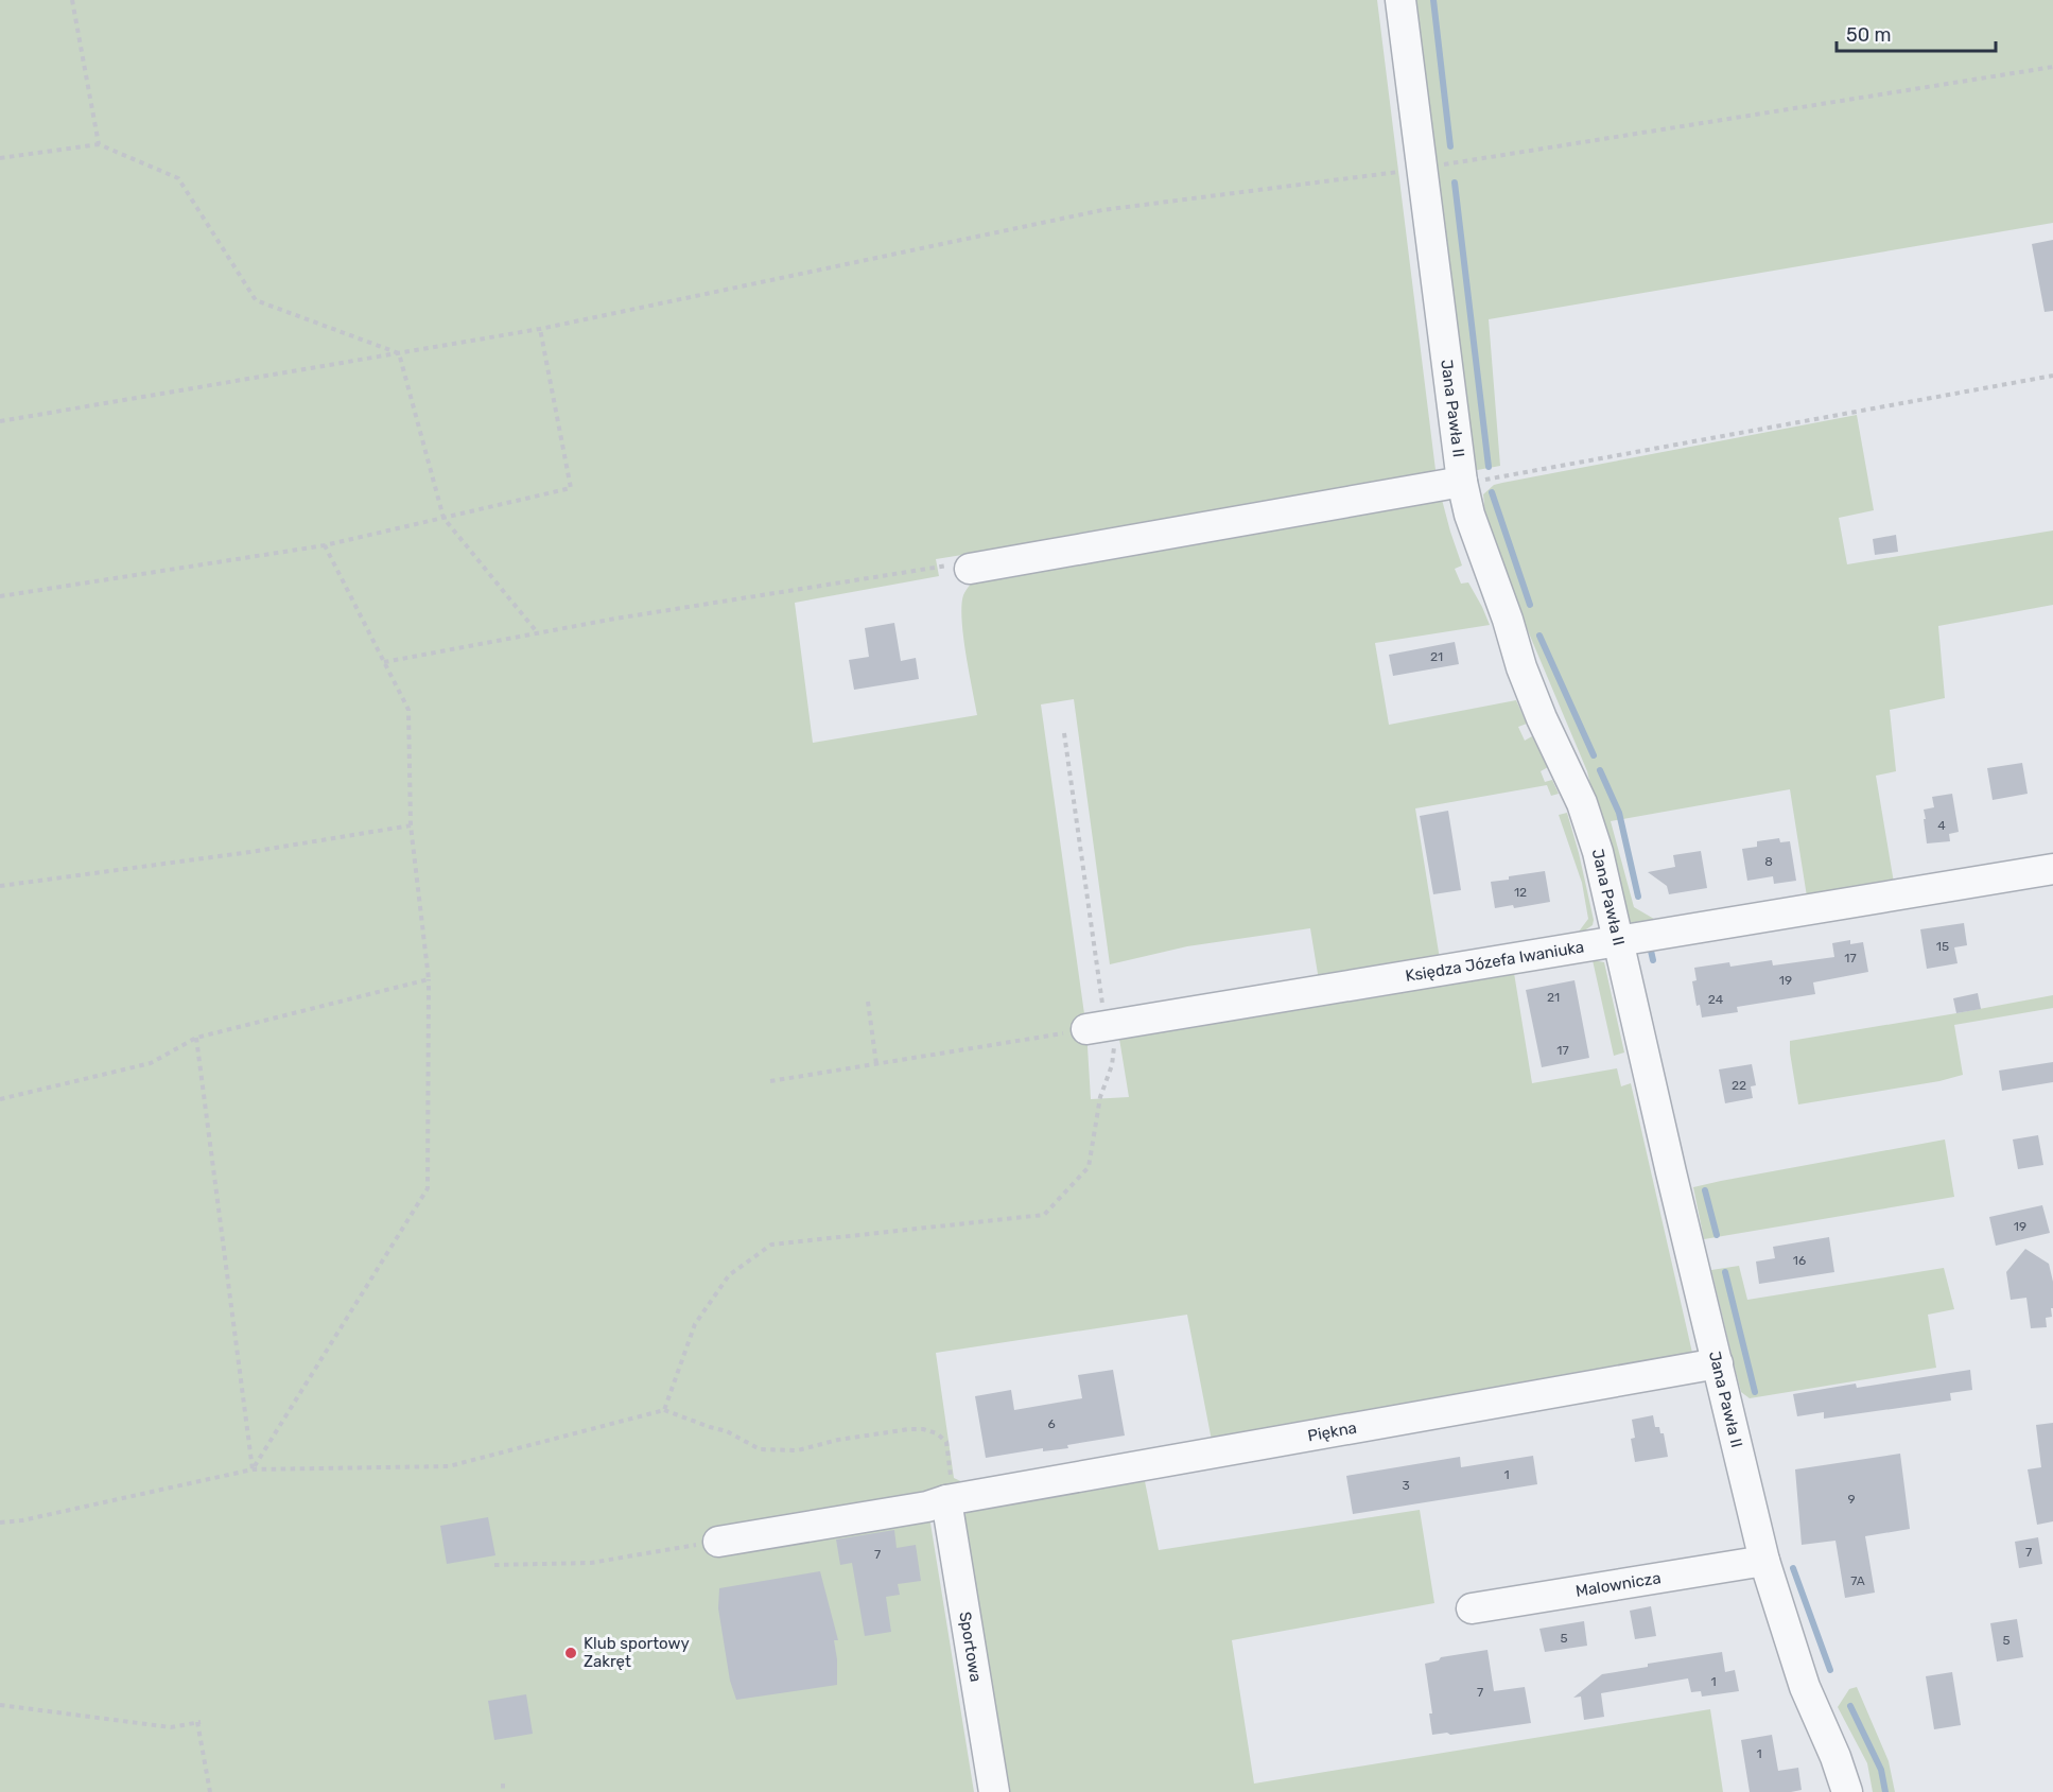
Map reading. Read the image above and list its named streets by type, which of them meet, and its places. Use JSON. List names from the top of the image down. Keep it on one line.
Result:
{"streets":{"street":["Jana Pawła II","Księdza Józefa Iwaniuka","Piękna","Malownicza","Sportowa"]},"crossings":[["Jana Pawła II","Księdza Józefa Iwaniuka"],["Jana Pawła II","Piękna"],["Jana Pawła II","Malownicza"],["Piękna","Sportowa"]],"places":["Klub sportowy Zakręt"],"house_numbers":["21","4","8","12","15","17","19","21","24","17","22","19","16","6","1","3","9","7","7","7A","5","5","1","7","1"],"scale_bar":"50 m"}
